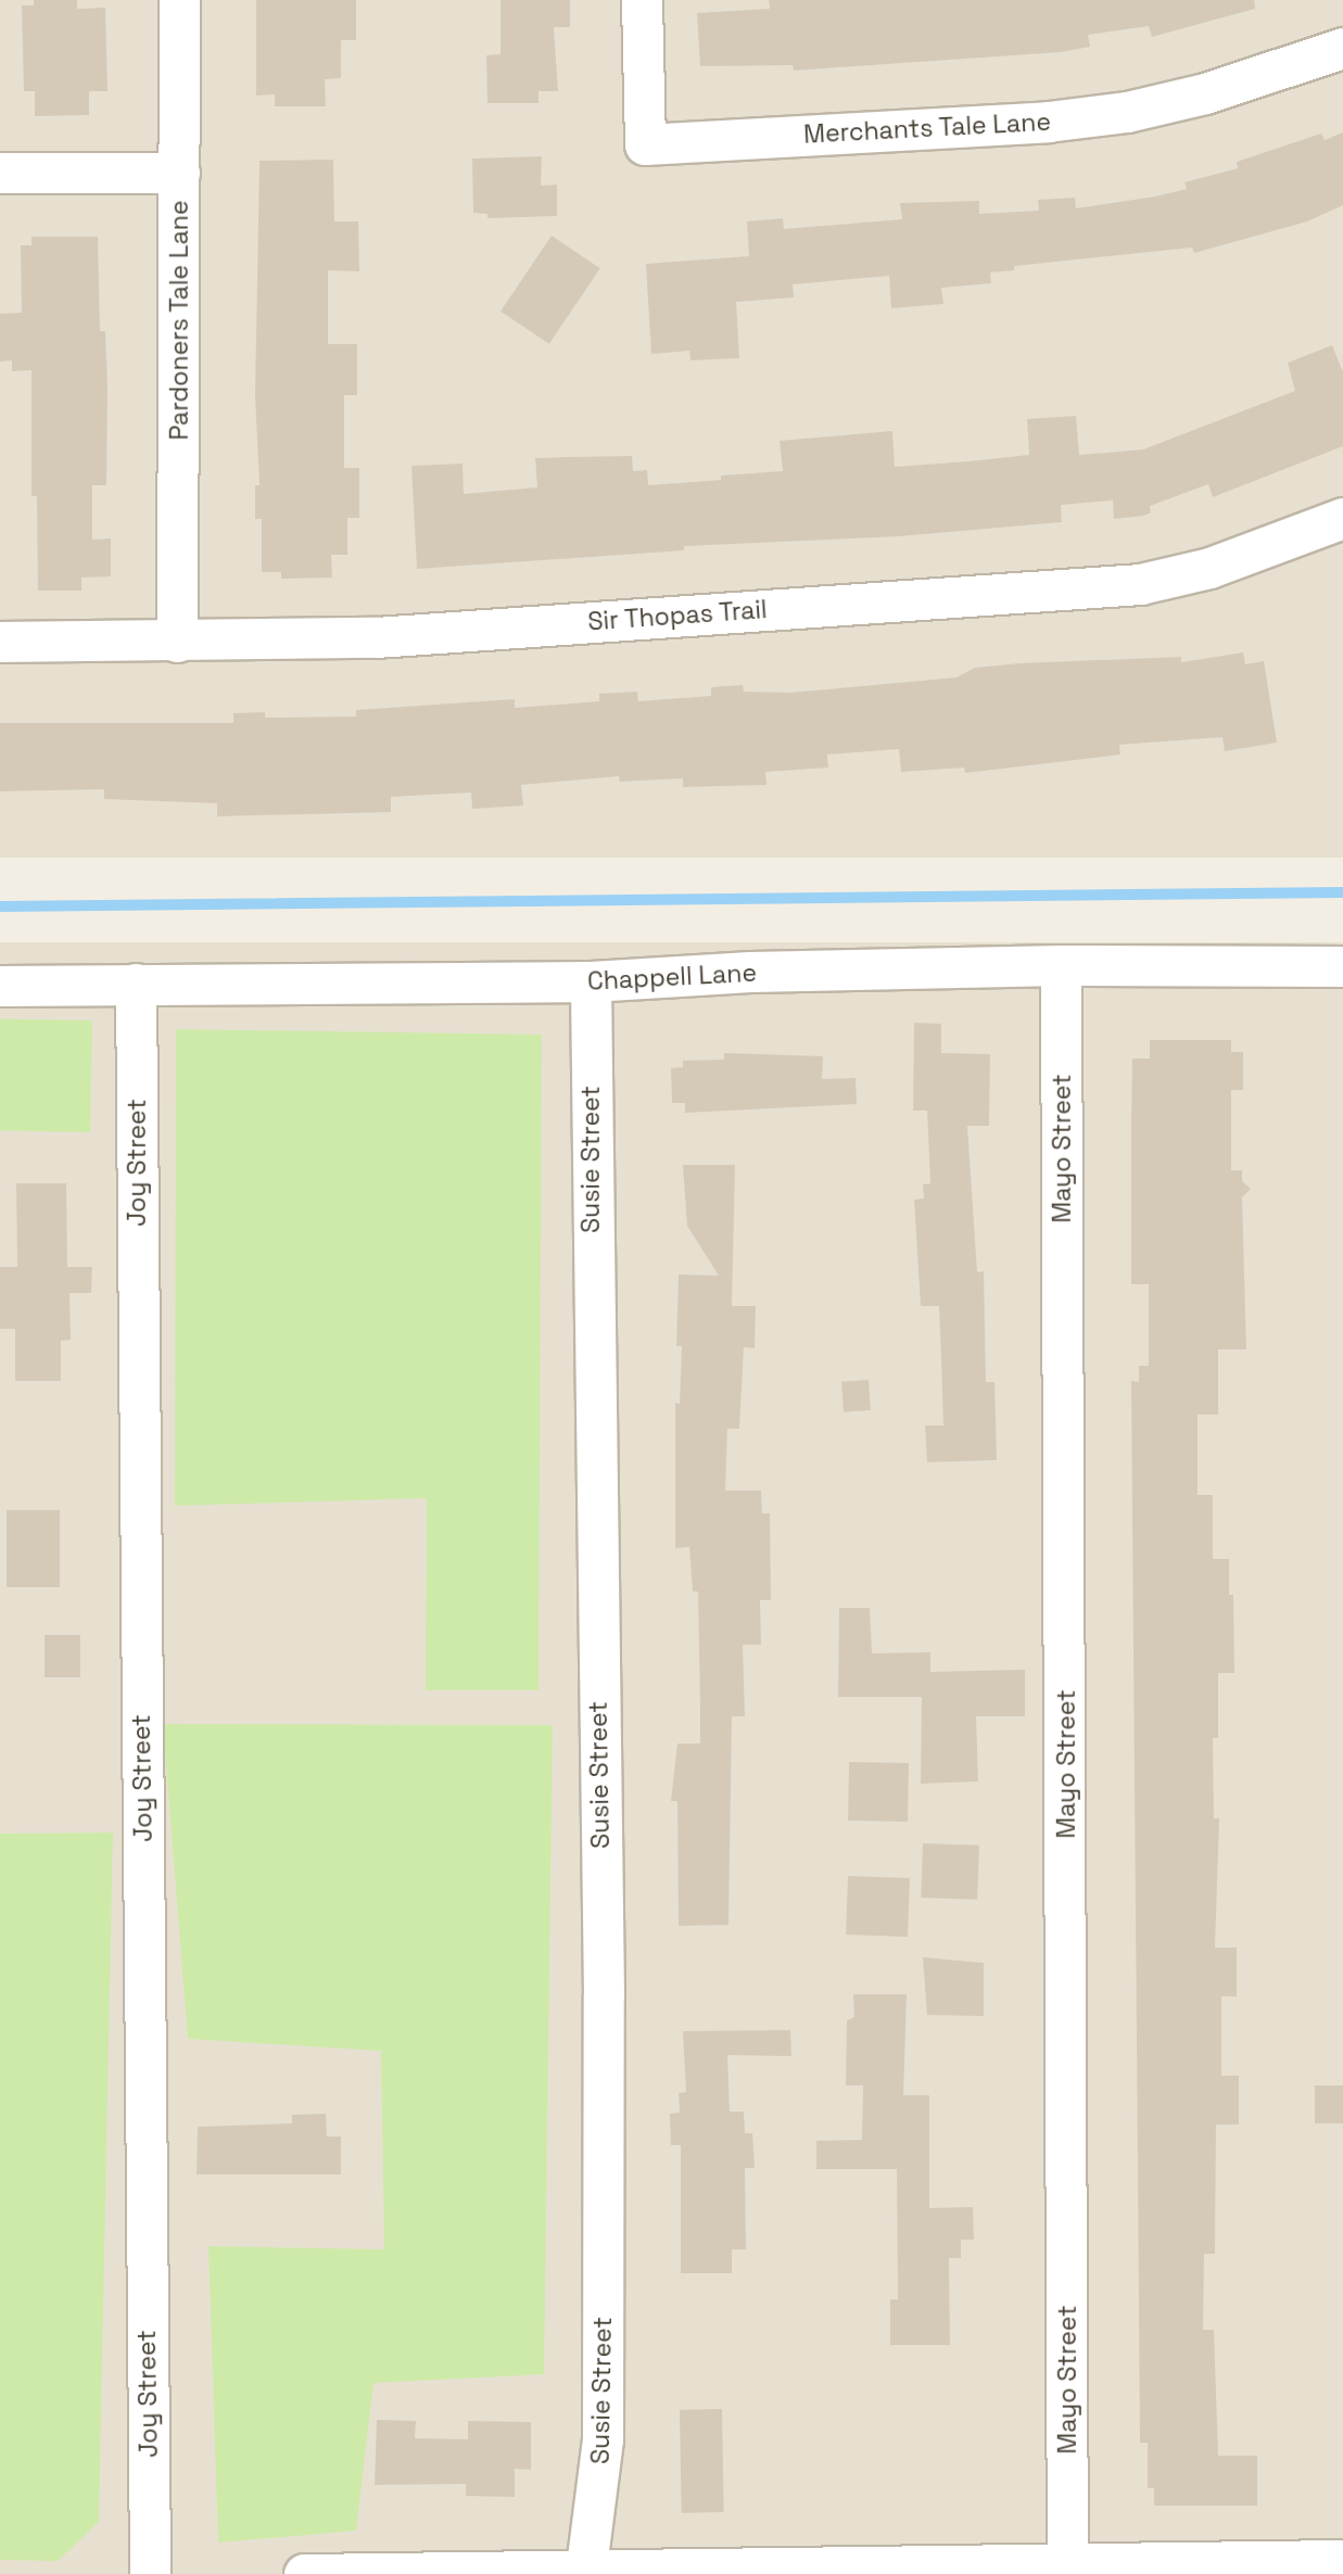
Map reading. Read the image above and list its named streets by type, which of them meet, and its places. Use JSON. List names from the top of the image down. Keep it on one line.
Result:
{"streets":{"street":["Merchants Tale Lane","Pardoners Tale Lane","Sir Thopas Trail","Chappell Lane","Mayo Street","Susie Street","Joy Street"]},"crossings":[["Pardoners Tale Lane","Sir Thopas Trail"],["Chappell Lane","Mayo Street"],["Chappell Lane","Susie Street"],["Chappell Lane","Joy Street"]]}
